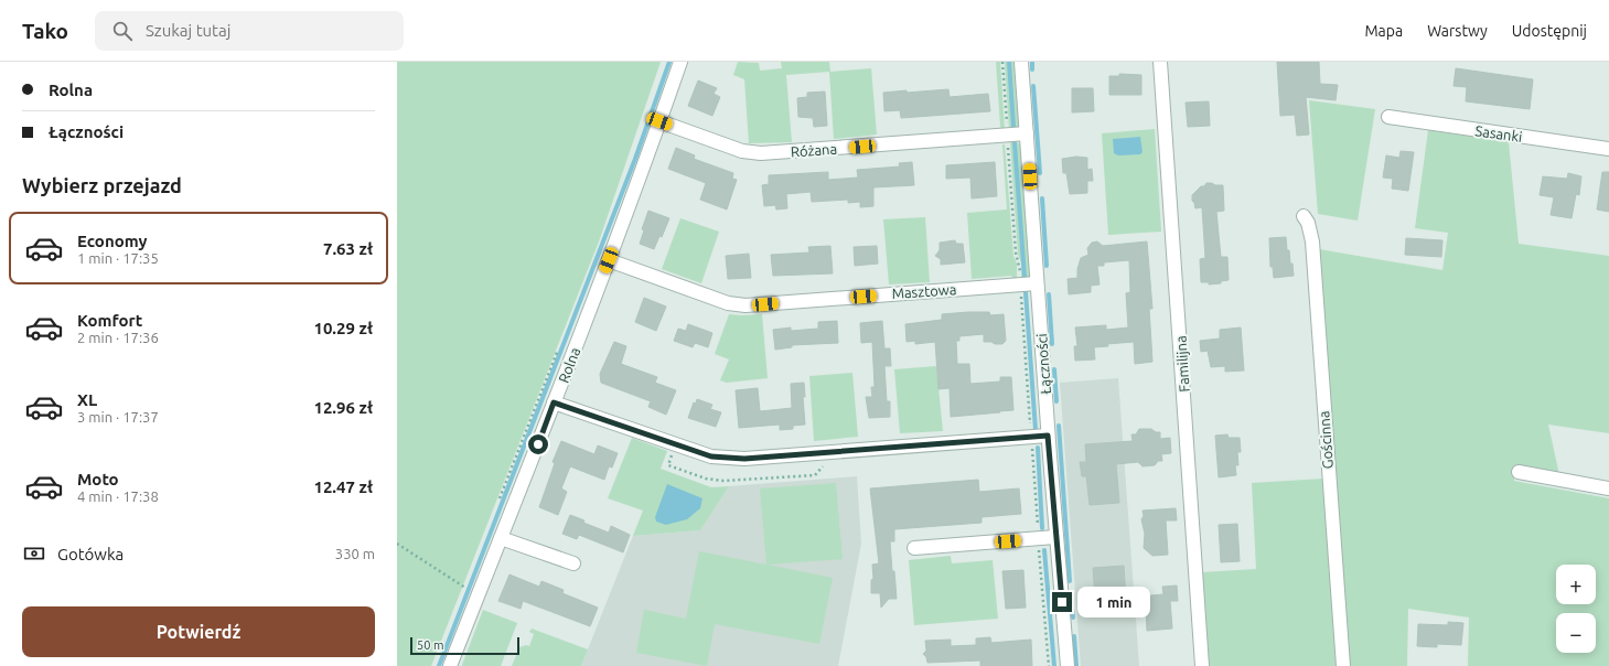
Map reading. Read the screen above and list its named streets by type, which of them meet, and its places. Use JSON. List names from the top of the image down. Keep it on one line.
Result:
{"streets":{"street":["Sasanki","Różana","Masztowa","Łączności","Familijna","Rolna","Gościnna"]},"crossings":[["Różana","Łączności"],["Różana","Rolna"],["Masztowa","Łączności"],["Masztowa","Rolna"]],"scale_bar":"50 m","page":{"header":"Tako","search":"Szukaj tutaj","nav":["Mapa","Warstwy","Udostępnij"],"banner":["Rolna","Łączności"],"heading":"Wybierz przejazd","list":[{"name":"Economy","note":"1 min · 17:35","value":"7.63 zł"},{"name":"Komfort","note":"2 min · 17:36","value":"10.29 zł"},{"name":"XL","note":"3 min · 17:37","value":"12.96 zł"},{"name":"Moto","note":"4 min · 17:38","value":"12.47 zł"}],"pay":["Gotówka","330 m"],"map_buttons":["+","−"],"bubble":"1 min","buttons":"Potwierdź","scale":"50 m"}}
